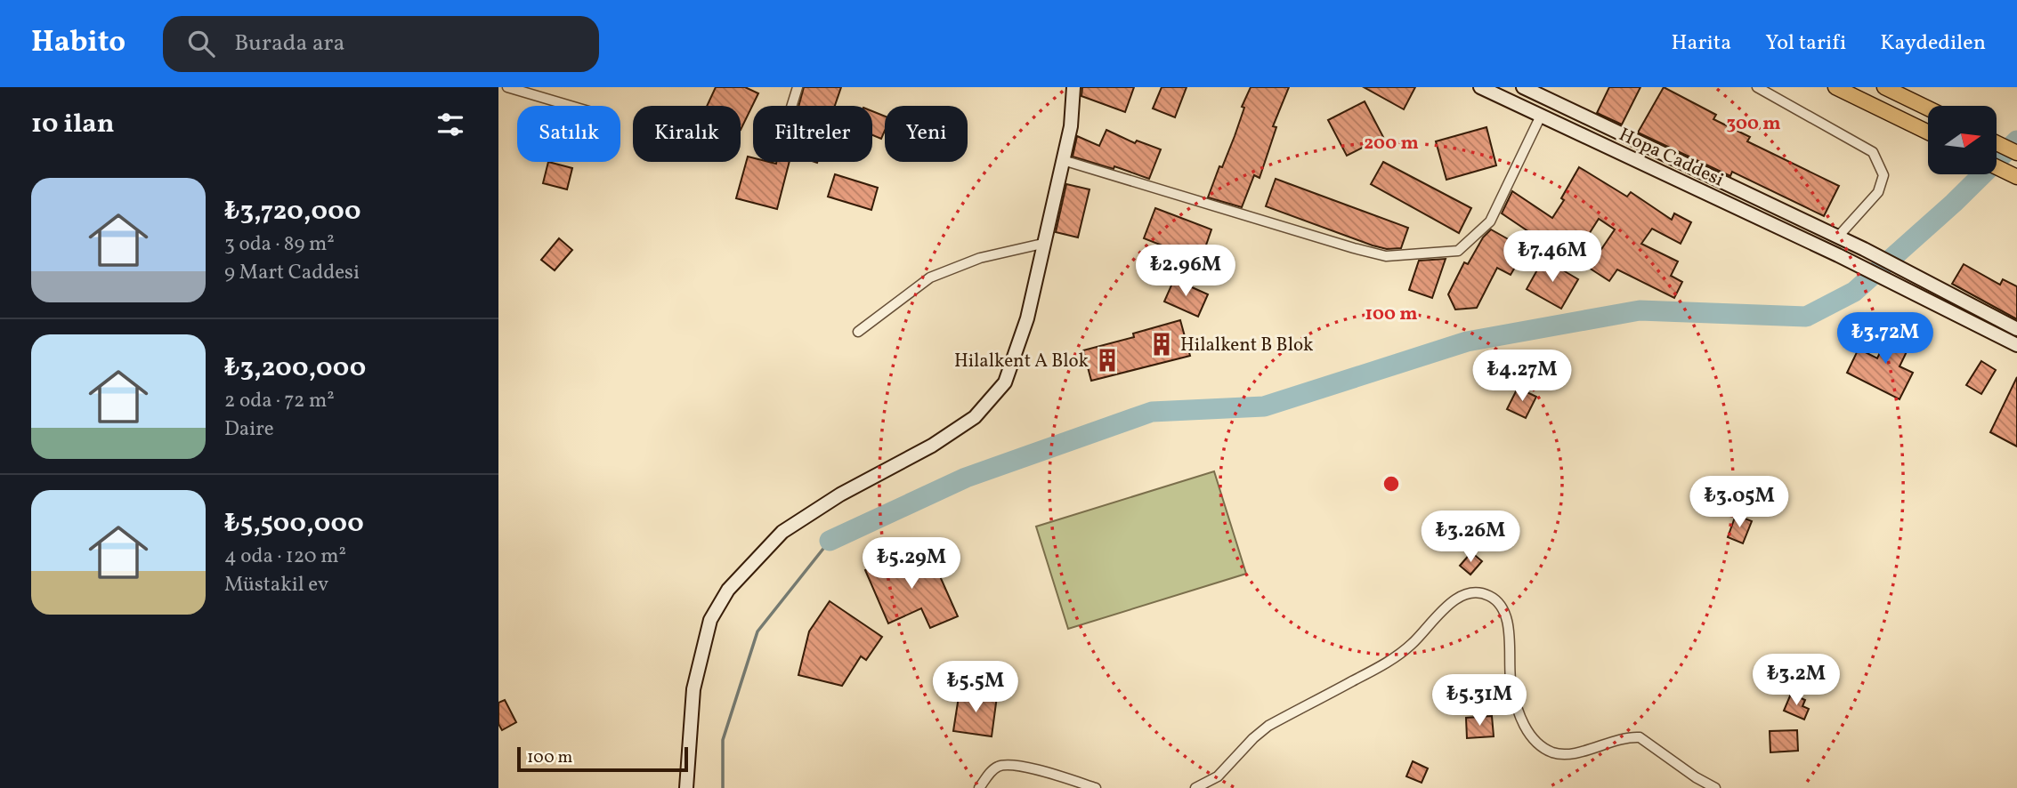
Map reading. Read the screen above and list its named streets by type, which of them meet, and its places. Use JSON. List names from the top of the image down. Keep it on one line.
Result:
{"streets":{"main road":["Hopa Caddesi"]},"places":{"building":["Hilalkent B Blok","Hilalkent A Blok"]},"scale_bar":"100 m","north":"right","page":{"header":"Habito","search":"Burada ara","nav":["Harita","Yol tarifi","Kaydedilen"],"heading":"10 ilan","chip":["Satılık","Kiralık","Filtreler","Yeni"],"list":[{"name":"₺3,720,000","note":"3 oda · 89 m² · 9 Mart Caddesi"},{"name":"₺3,200,000","note":"2 oda · 72 m² · Daire"},{"name":"₺5,500,000","note":"4 oda · 120 m² · Müstakil ev"}],"price":["₺7.46M","₺2.96M","₺3.72M","₺4.27M","₺3.05M","₺3.26M","₺5.29M","₺3.2M","₺5.5M","₺5.31M"],"scale":"100 m"},"rings":["300 m","200 m","100 m"]}
